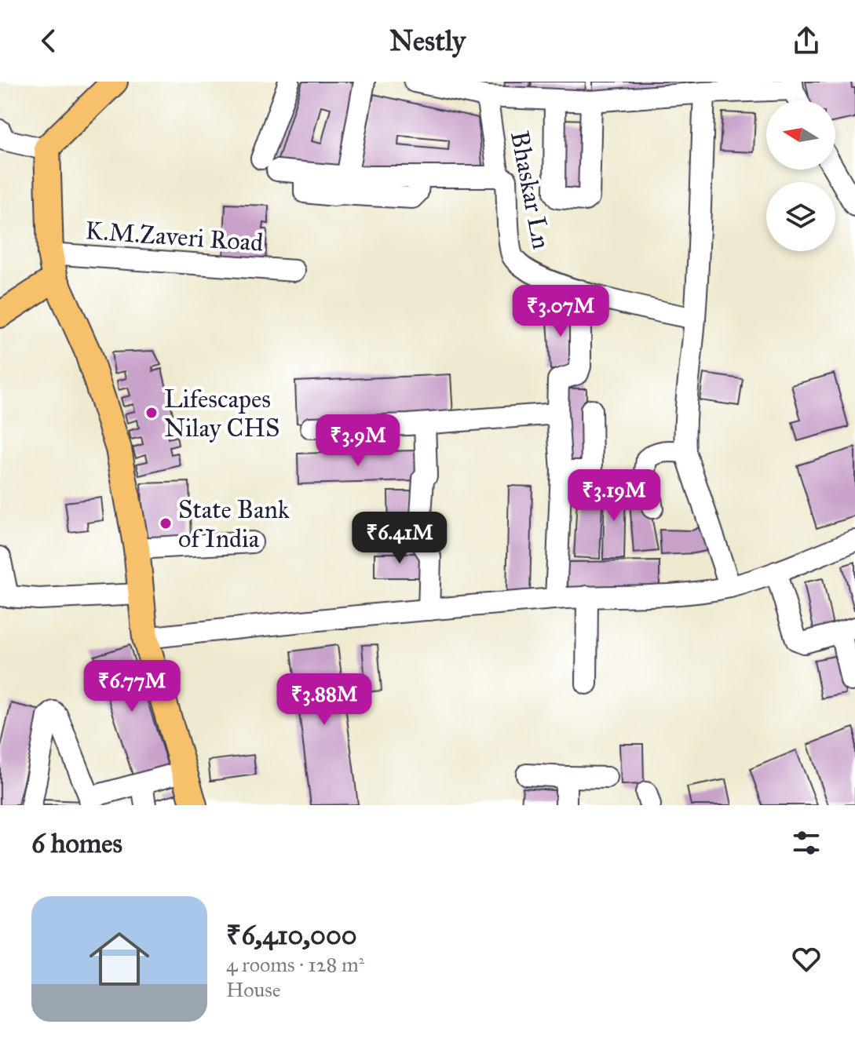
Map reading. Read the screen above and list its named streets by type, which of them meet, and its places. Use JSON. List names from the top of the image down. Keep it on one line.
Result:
{"streets":{"street":["Bhaskar Ln","K.M.Zaveri Road"]},"places":["Lifescapes Nilay CHS","State Bank of India"],"north":"left","page":{"header":"Nestly","price":["₹3.07M","₹3.9M","₹3.19M","₹6.41M","₹6.77M","₹3.88M"],"heading":"6 homes","list":[{"name":"₹6,410,000","note":"4 rooms · 128 m² · House"}]}}
